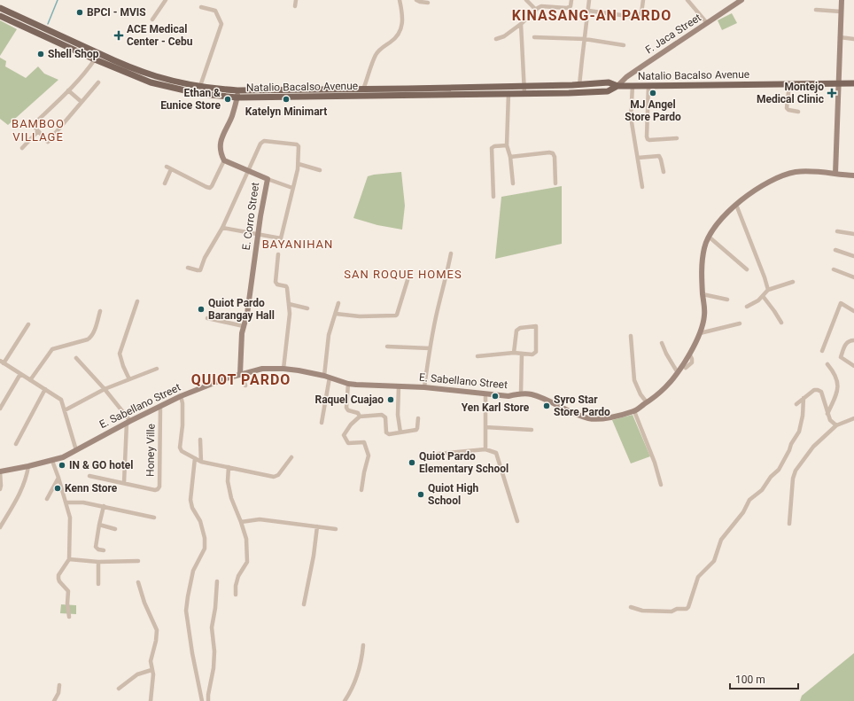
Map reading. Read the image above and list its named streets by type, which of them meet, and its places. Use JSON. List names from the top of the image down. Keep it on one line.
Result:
{"streets":{"main road":["Natalio Bacalso Avenue"],"street":["F. Jaca Street","E. Corro Street","E. Sabellano Street","Honey Ville"]},"crossings":[["F. Jaca Street","Natalio Bacalso Avenue"],["E. Corro Street","E. Sabellano Street"],["E. Sabellano Street","Honey Ville"]],"districts":["KINASANG-AN PARDO","BAMBOO VILLAGE","BAYANIHAN","SAN ROQUE HOMES","QUIOT PARDO"],"places":{"other":["BPCI - MVIS","Shell Shop","MJ Angel Store Pardo","Ethan & Eunice Store","Katelyn Minimart","Quiot Pardo Barangay Hall","Yen Karl Store","Raquel Cuajao","Syro Star Store Pardo","Quiot Pardo Elementary School","IN & GO hotel","Kenn Store","Quiot High School"],"health":["ACE Medical Center - Cebu","Montejo Medical Clinic"]},"scale_bar":"100 m"}
